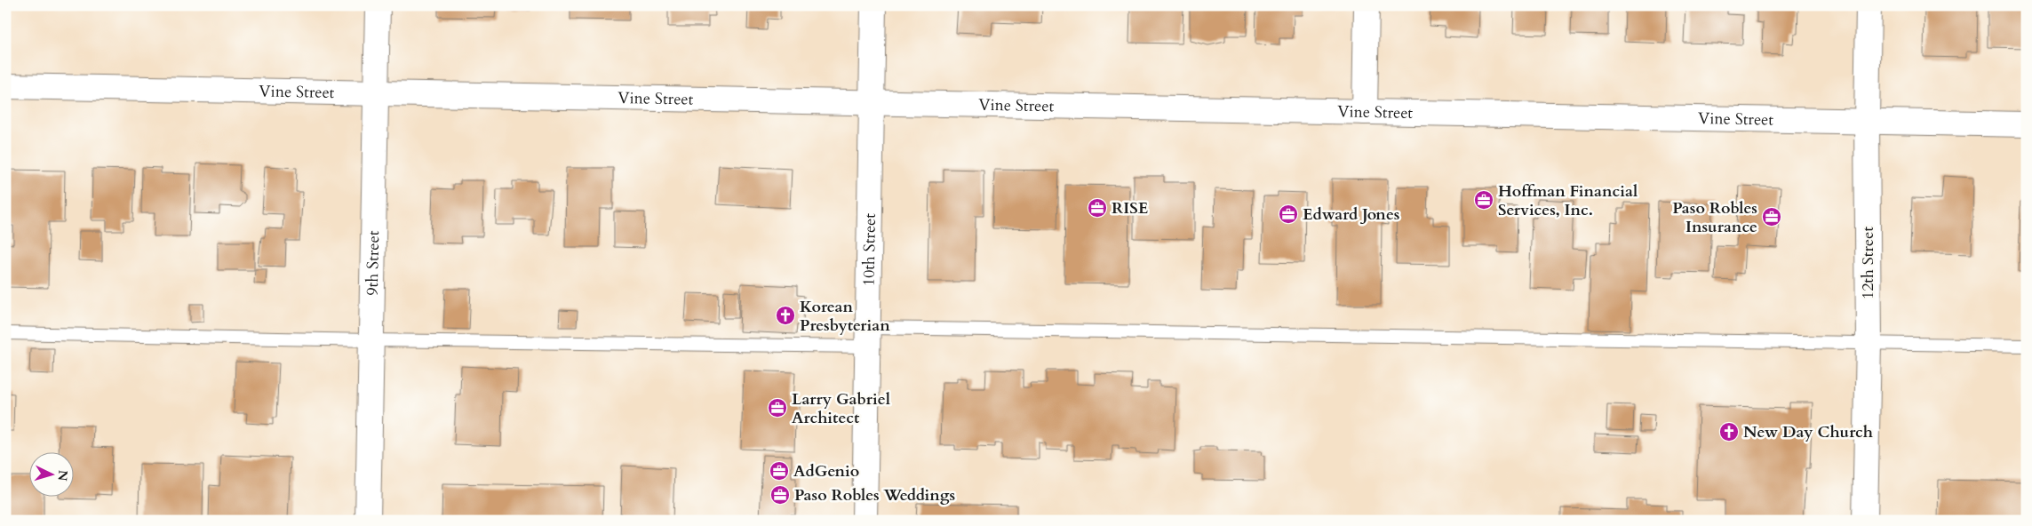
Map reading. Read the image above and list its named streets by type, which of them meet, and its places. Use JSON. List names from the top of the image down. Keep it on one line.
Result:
{"streets":{"street":["Vine Street","10th Street","9th Street","12th Street"]},"crossings":[["Vine Street","10th Street"],["Vine Street","9th Street"],["Vine Street","12th Street"]],"places":{"office":["Hoffman Financial Services, Inc.","RISE","Edward Jones","Paso Robles Insurance","Larry Gabriel Architect","AdGenio","Paso Robles Weddings"],"church":["Korean Presbyterian","New Day Church"]},"north":"right"}
